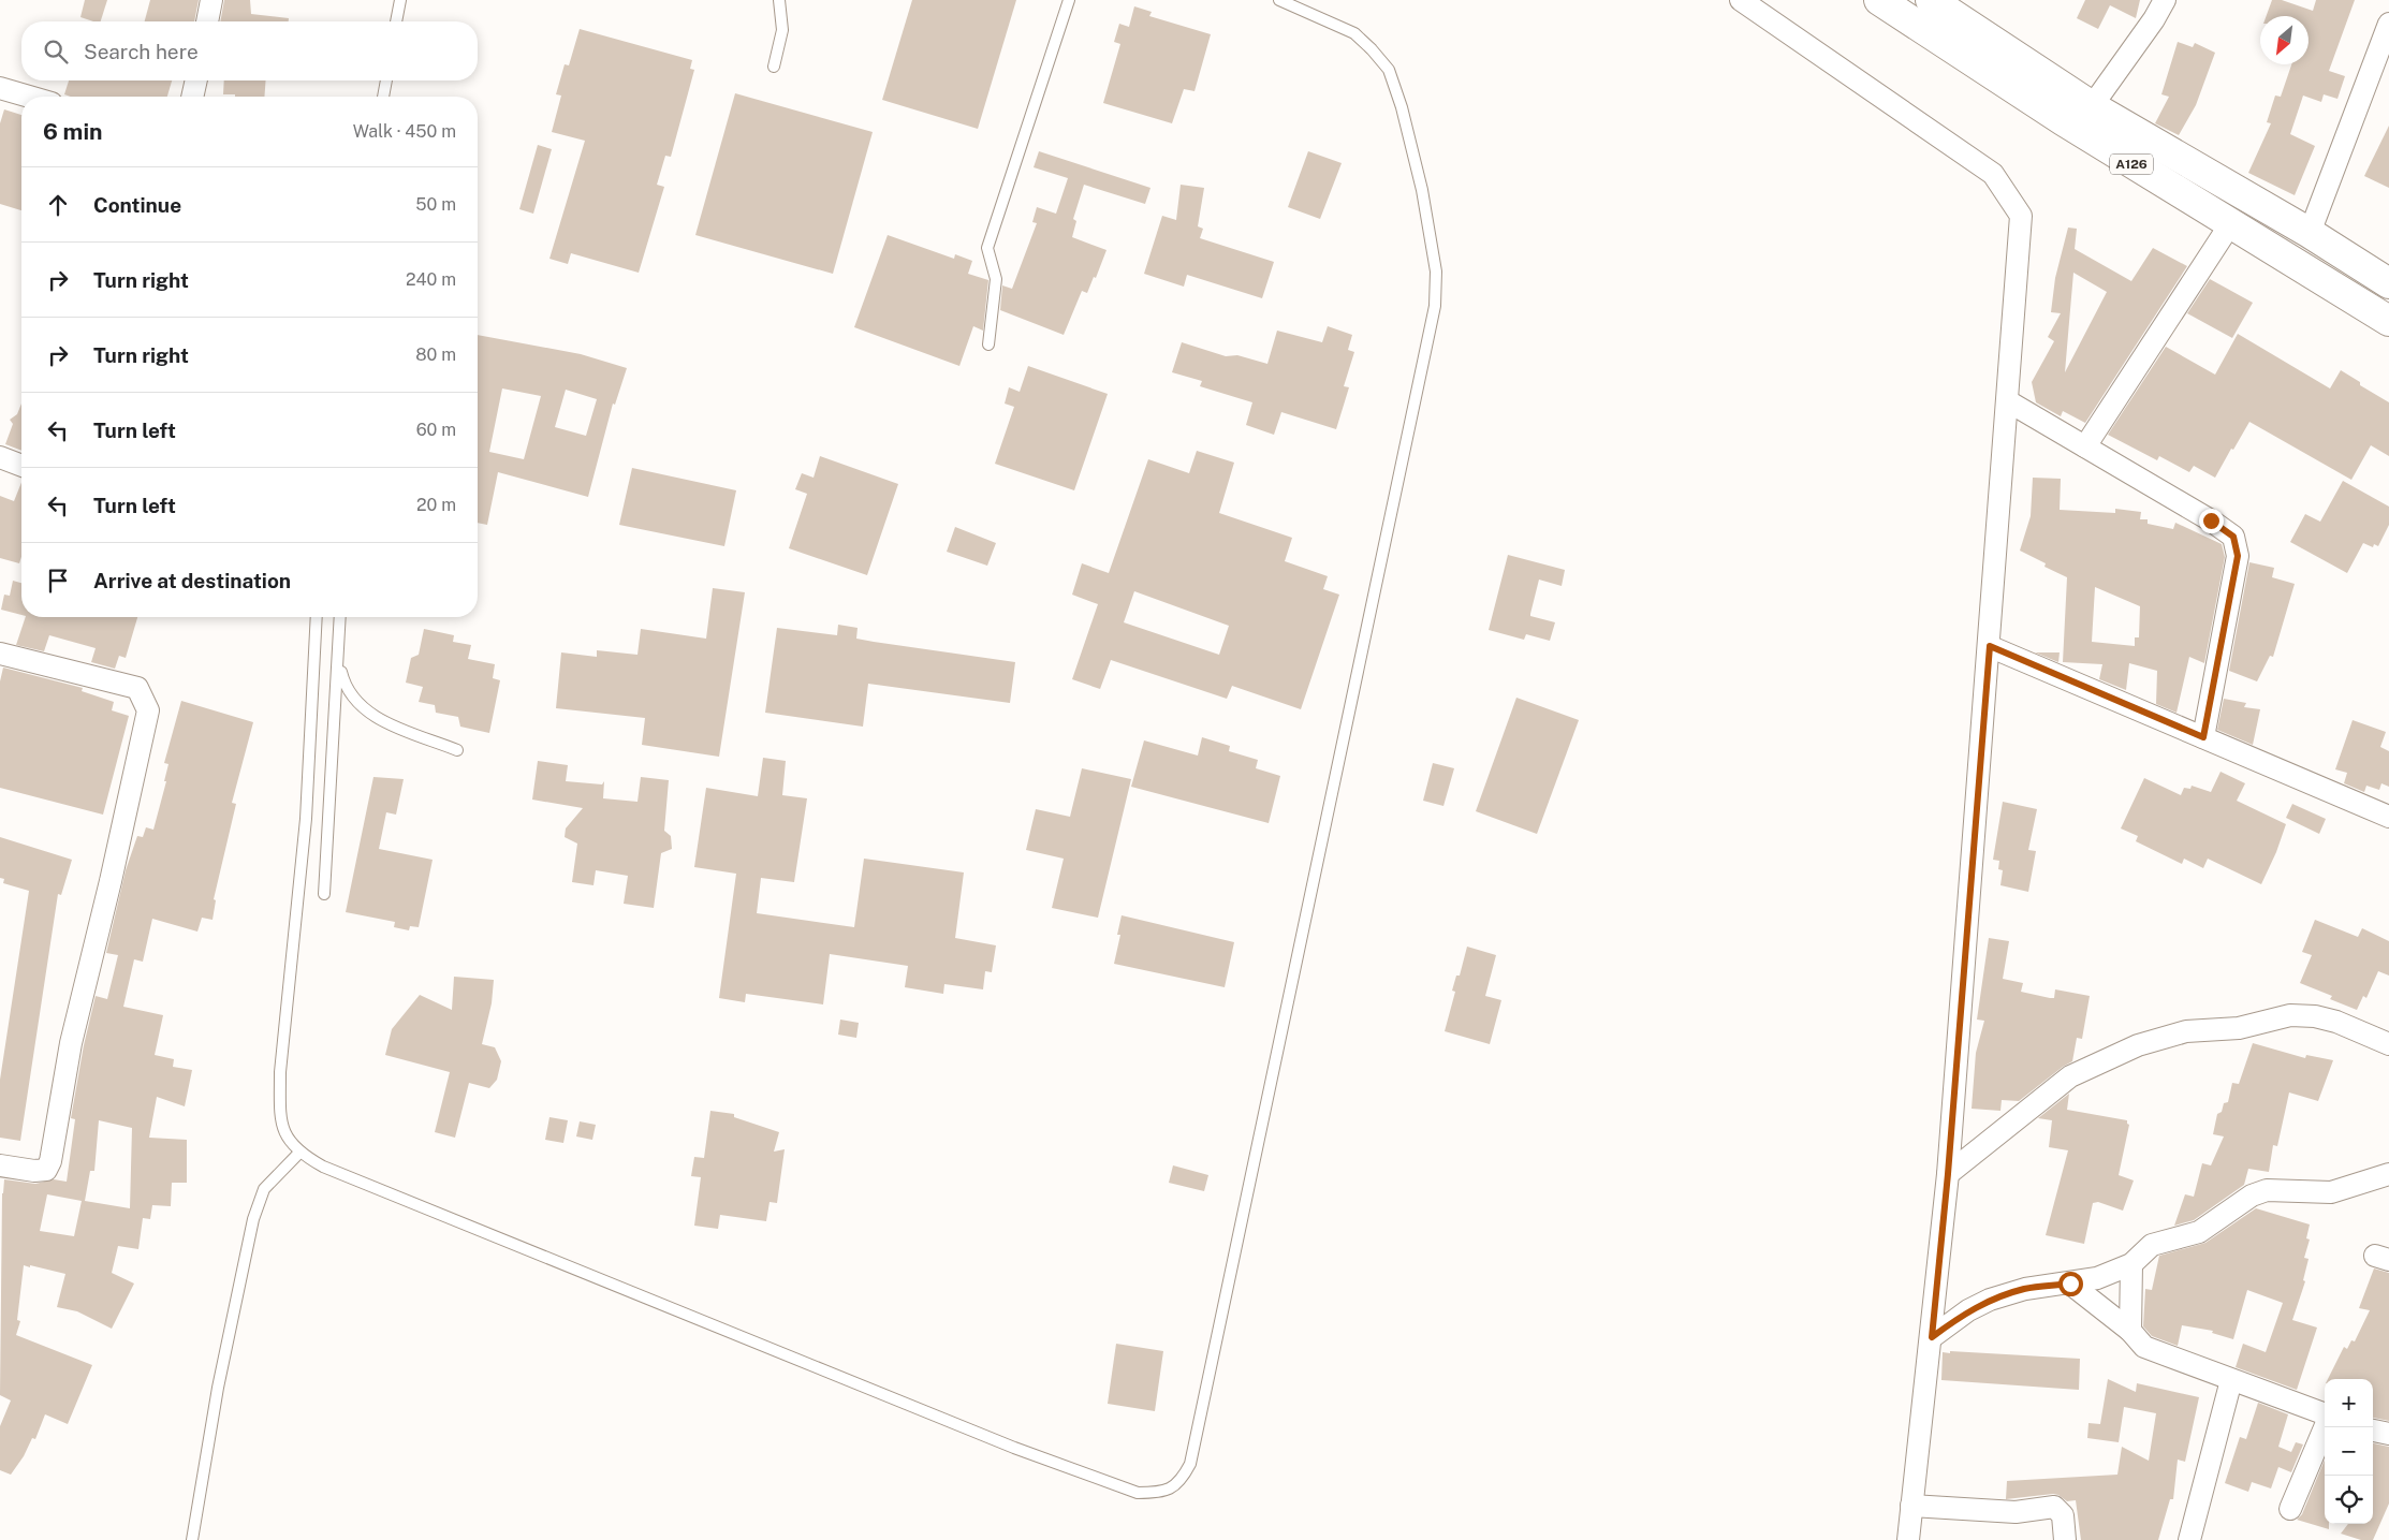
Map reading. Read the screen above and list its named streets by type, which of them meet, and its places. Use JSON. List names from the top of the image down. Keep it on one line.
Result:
{"streets":{"highway":["A126"]},"north":"bottom left","page":{"search":"Search here","heading":["6 min","Walk · 450 m"],"list":[["Continue","50 m"],["Turn right","240 m"],["Turn right","80 m"],["Turn left","60 m"],["Turn left","20 m"],"Arrive at destination"],"map_buttons":["+","−"]}}
